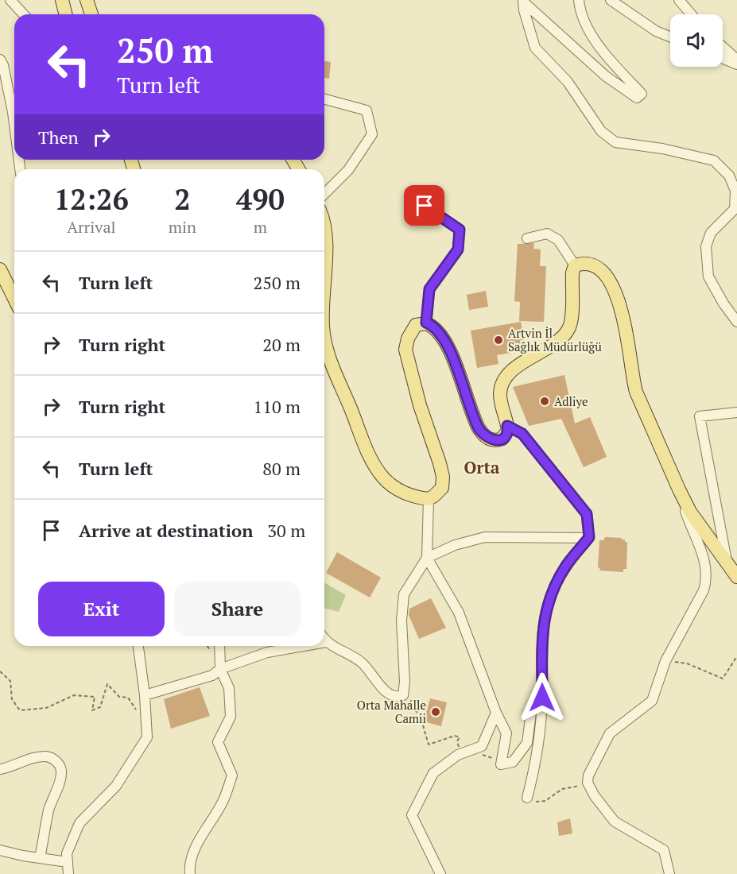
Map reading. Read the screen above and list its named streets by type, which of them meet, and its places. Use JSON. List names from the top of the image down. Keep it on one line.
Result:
{"districts":["Orta"],"places":["Artvin İl Sağlık Müdürlüğü","Adliye","Orta Mahalle Camii"],"page":{"turn":["250 m","Turn left"],"then":"Then","eta":["12:26","Arrival","2","min","490","m"],"list":[{"name":"Turn left","value":"250 m"},{"name":"Turn right","value":"20 m"},{"name":"Turn right","value":"110 m"},{"name":"Turn left","value":"80 m"},{"name":"Arrive at destination","value":"30 m"}],"buttons":["Exit","Share"]}}
